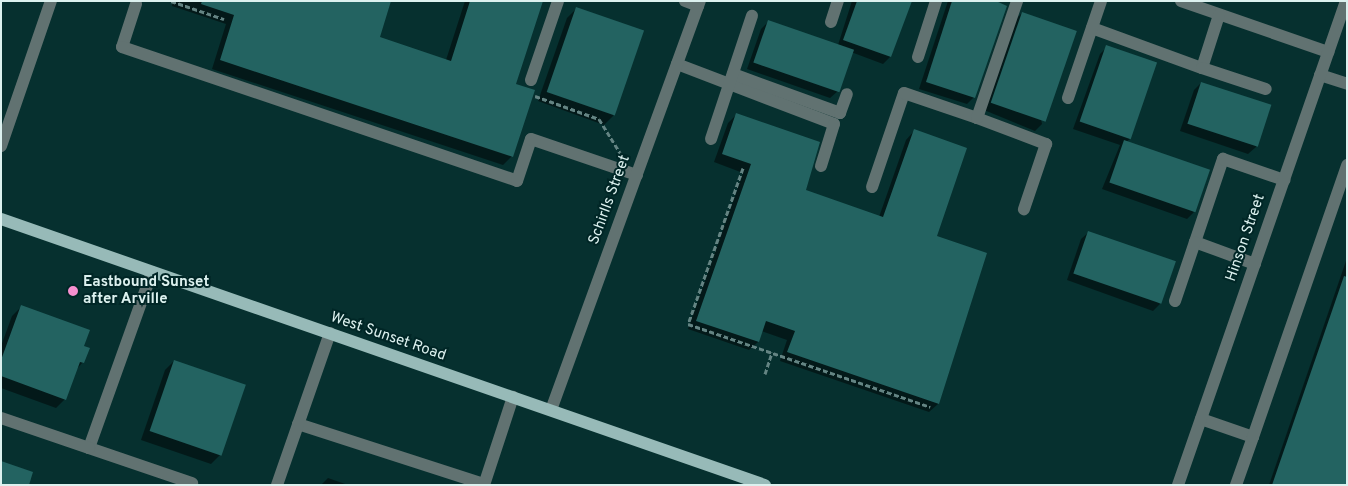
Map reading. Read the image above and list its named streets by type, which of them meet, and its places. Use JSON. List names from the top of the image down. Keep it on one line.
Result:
{"streets":{"main road":["West Sunset Road"],"street":["Schirlls Street","Hinson Street"]},"crossings":[["Schirlls Street","West Sunset Road"]],"places":["Eastbound Sunset after Arville"]}
